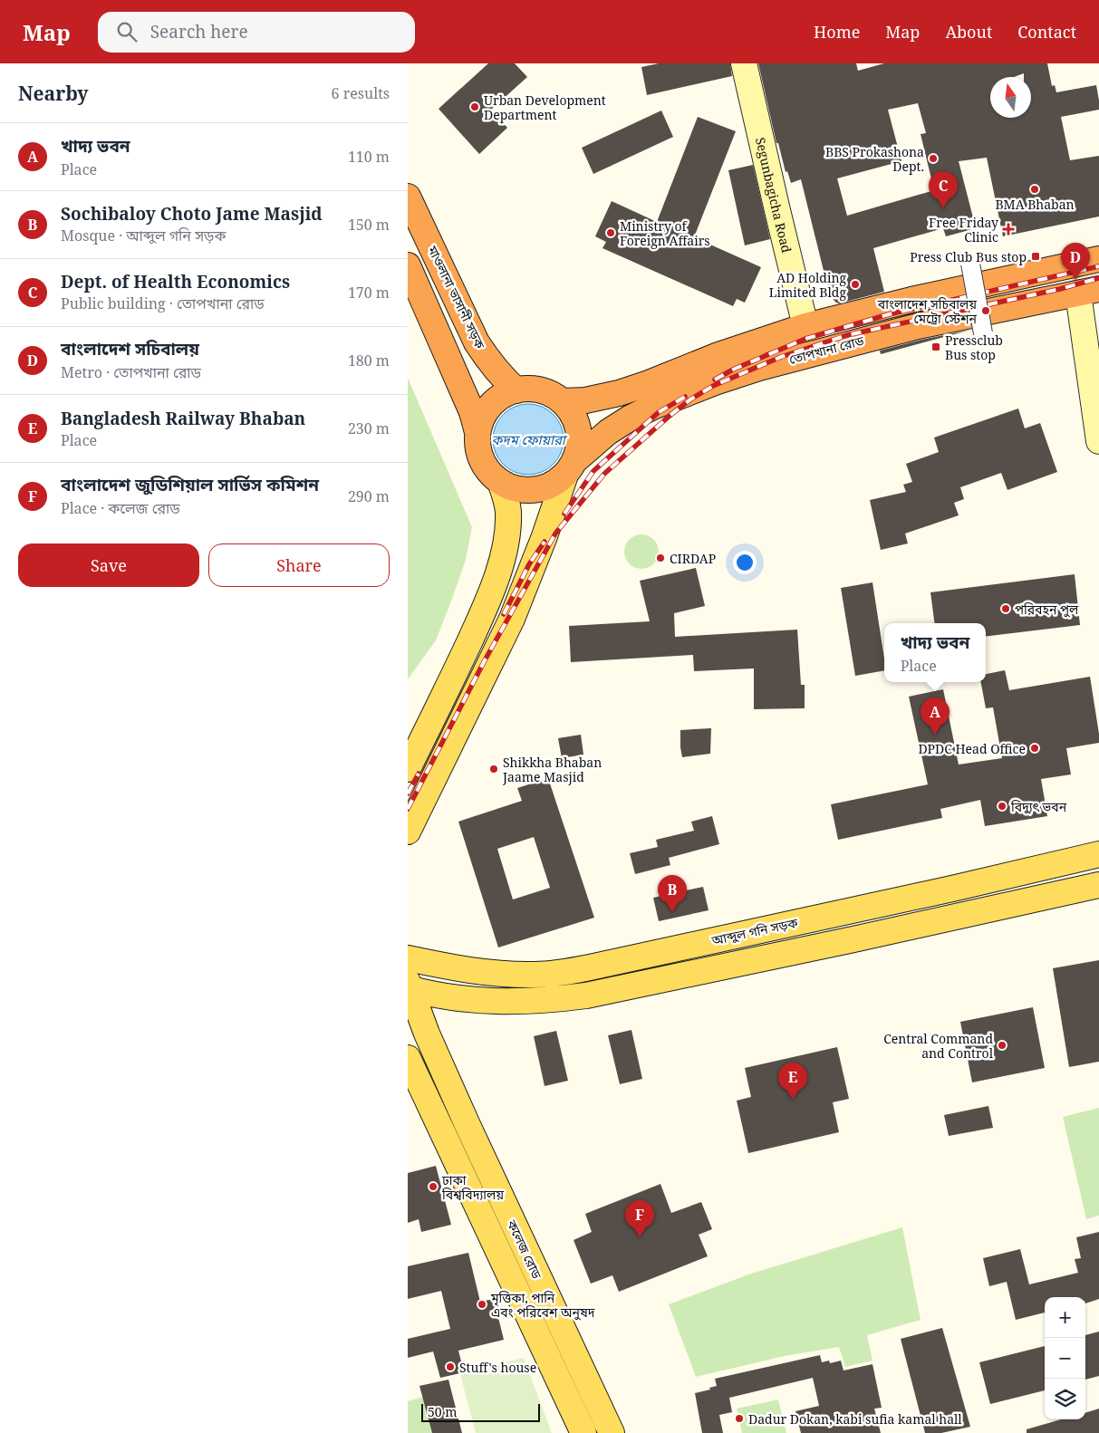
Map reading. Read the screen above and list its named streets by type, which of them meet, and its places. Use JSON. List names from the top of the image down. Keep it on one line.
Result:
{"streets":{"highway":["মাওলানা ভাসানী সড়ক","তোপখানা রোড"],"main road":["আব্দুল গনি সড়ক","কলেজ রোড"],"street":["Segunbagicha Road"]},"crossings":[["মাওলানা ভাসানী সড়ক","তোপখানা রোড"]],"water":["কদম ফোয়ারা"],"places":{"other":["Urban Development Department","BBS Prokashona Dept.","BMA Bhaban","Ministry of Foreign Affairs","AD Holding Limited Bldg","বাংলাদেশ সচিবালয় মেট্রো স্টেশন","CIRDAP","পরিবহন পুল","DPDC Head Office","Shikkha Bhaban Jaame Masjid","বিদ্যুৎ ভবন","Central Command and Control","ঢাকা বিশ্ববিদ্যালয়","মৃত্তিকা, পানি এবং পরিবেশ অনুষদ","Stuff's house","Dadur Dokan, kabi sufia kamal hall"],"health":["Free Friday Clinic"],"transit":["Press Club Bus stop","Pressclub Bus stop"]},"scale_bar":"50 m","north":"top","page":{"header":"Map","search":"Search here","nav":["Home","Map","About","Contact"],"heading":["Nearby","6 results"],"list":[{"mark":"A","name":"খাদ্য ভবন","note":"Place","value":"110 m"},{"mark":"B","name":"Sochibaloy Choto Jame Masjid","note":"Mosque · আব্দুল গনি সড়ক","value":"150 m"},{"mark":"C","name":"Dept. of Health Economics","note":"Public building · তোপখানা রোড","value":"170 m"},{"mark":"D","name":"বাংলাদেশ সচিবালয়","note":"Metro · তোপখানা রোড","value":"180 m"},{"mark":"E","name":"Bangladesh Railway Bhaban","note":"Place","value":"230 m"},{"mark":"F","name":"বাংলাদেশ জুডিশিয়াল সার্ভিস কমিশন","note":"Place · কলেজ রোড","value":"290 m"}],"pins":["C","D","A","B","E","F"],"buttons":["Save","Share"],"popup":["খাদ্য ভবন","Place"],"map_buttons":["+","−"],"scale":"50 m"}}
